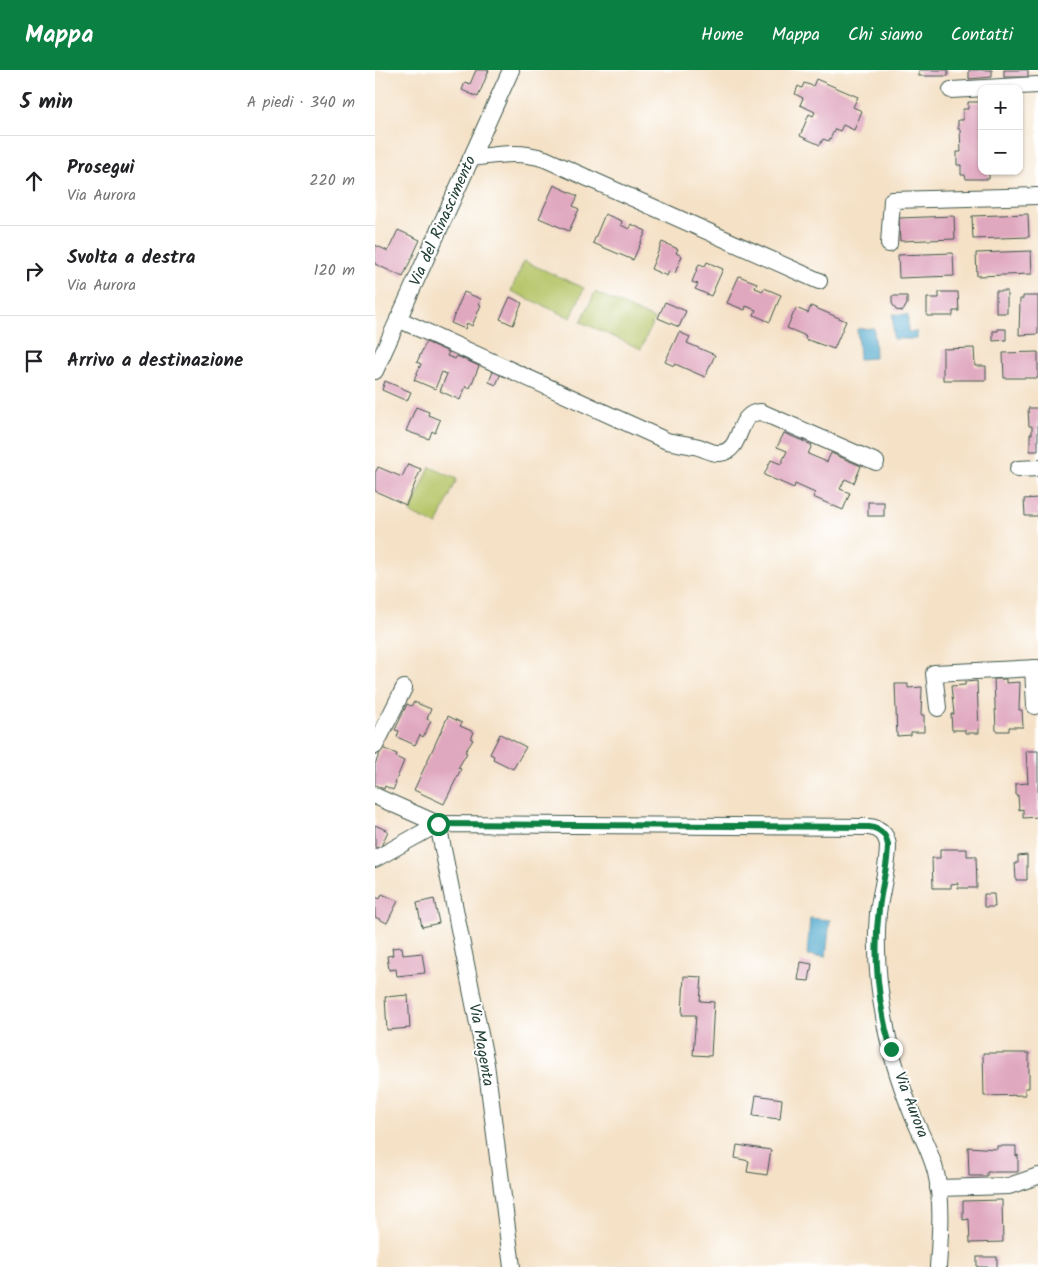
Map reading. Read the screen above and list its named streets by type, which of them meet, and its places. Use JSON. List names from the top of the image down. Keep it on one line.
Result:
{"streets":{"street":["Via del Rinascimento","Via Magenta","Via Aurora"]},"crossings":[["Via Magenta","Via Aurora"]],"page":{"header":"Mappa","nav":["Home","Mappa","Chi siamo","Contatti"],"heading":["5 min","A piedi · 340 m"],"map_buttons":["+","−"],"list":[["Prosegui","Via Aurora","220 m"],["Svolta a destra","Via Aurora","120 m"],"Arrivo a destinazione"]}}
